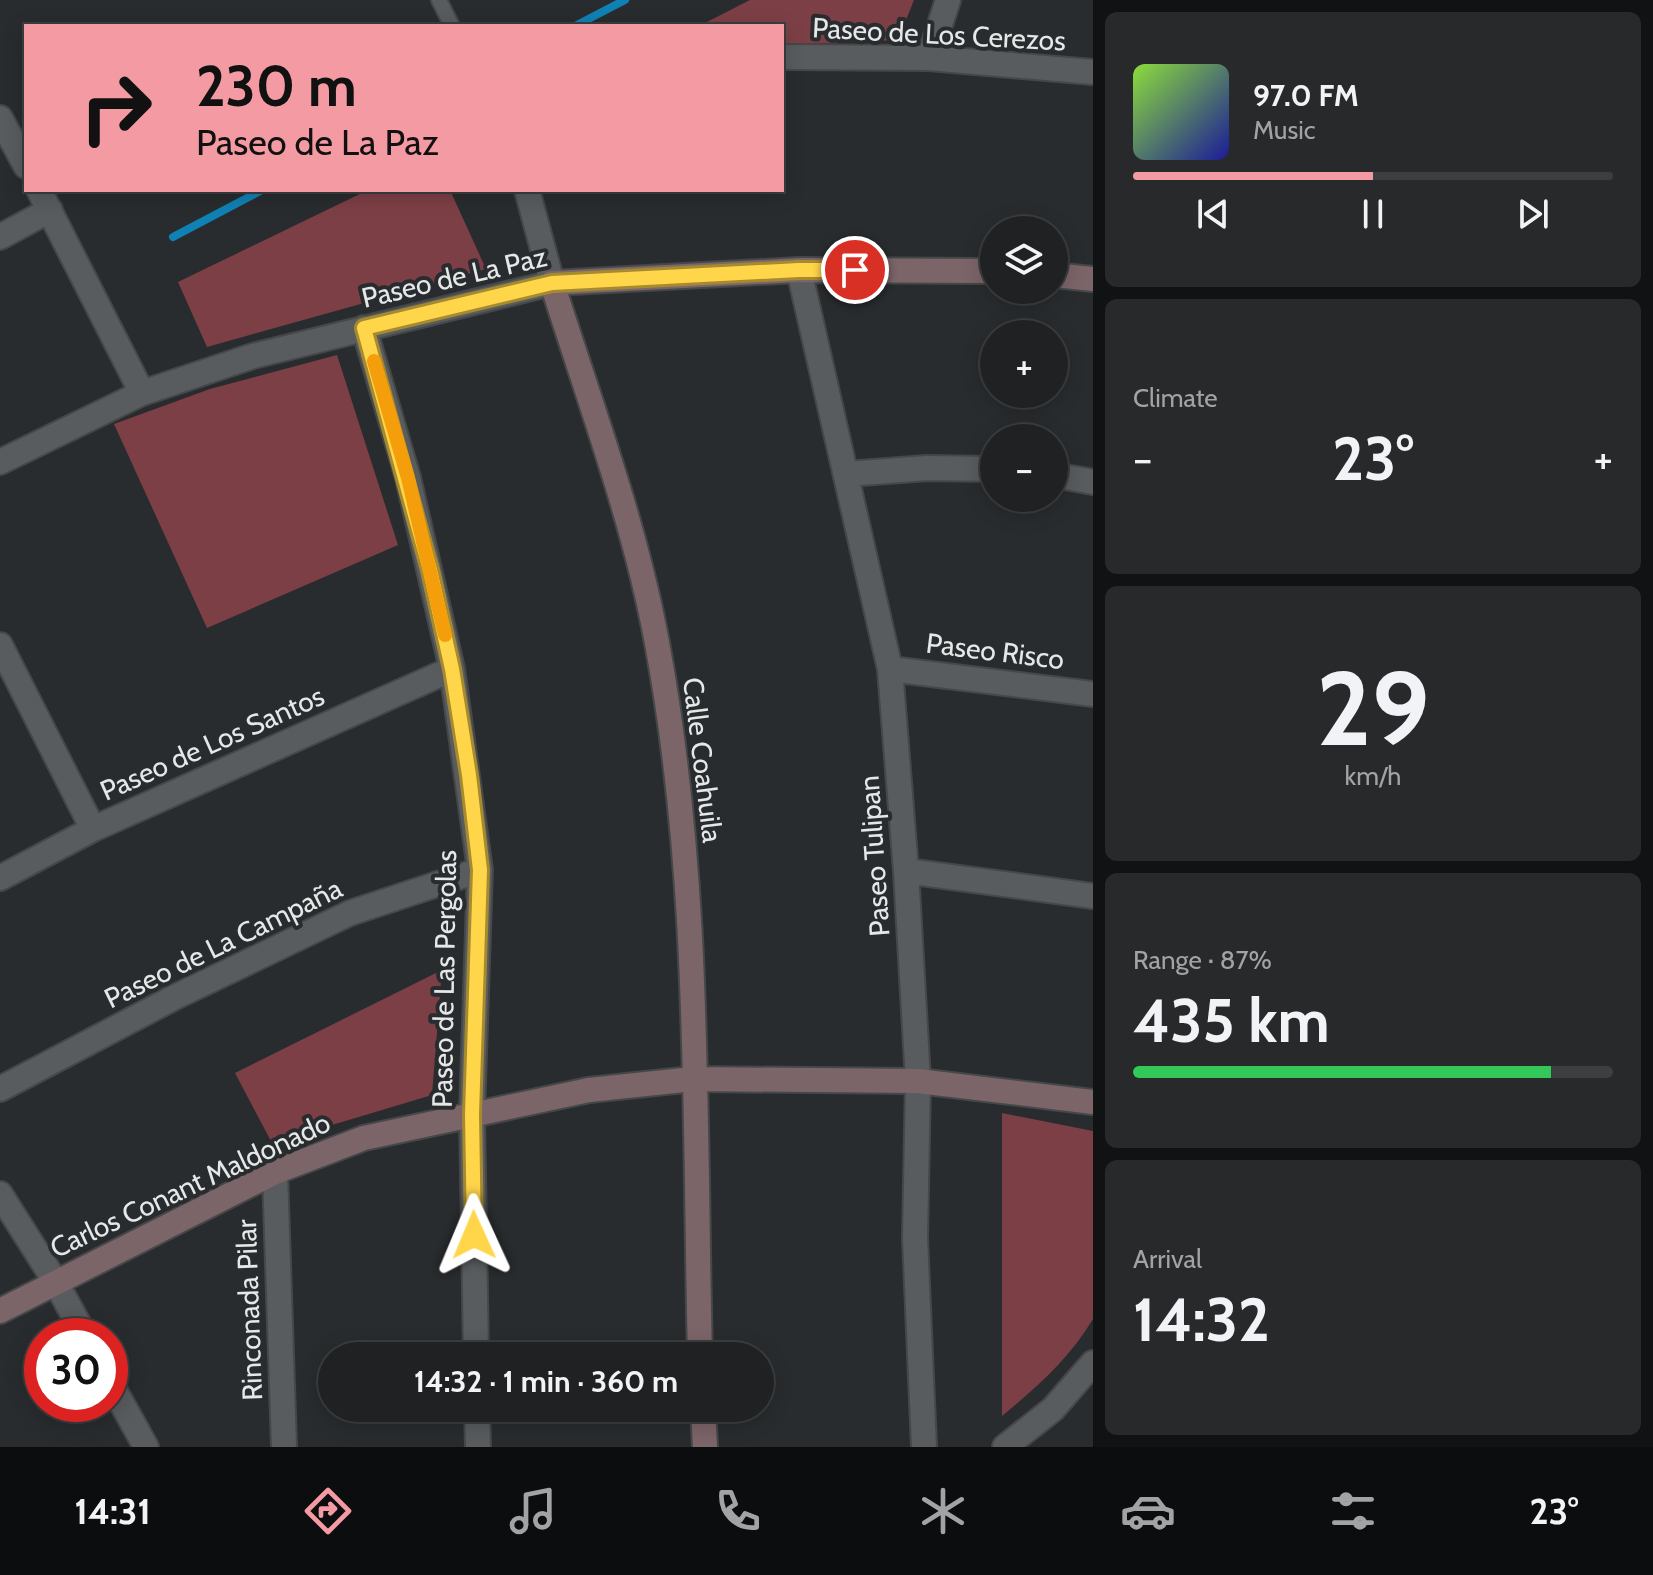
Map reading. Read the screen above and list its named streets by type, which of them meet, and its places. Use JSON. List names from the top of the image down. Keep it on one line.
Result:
{"streets":{"street":["Paseo de Los Cerezos","Paseo de La Paz","Paseo Risco","Paseo de Los Santos","Calle Coahuila","Paseo Tulipan","Paseo de La Campaña","Paseo de Las Pergolas","Carlos Conant Maldonado","Rinconada Pilar"]},"crossings":[["Paseo de La Paz","Calle Coahuila"],["Paseo de La Paz","Paseo Tulipan"],["Paseo de La Paz","Paseo de Las Pergolas"],["Paseo Risco","Paseo Tulipan"],["Paseo de Los Santos","Paseo de Las Pergolas"],["Calle Coahuila","Carlos Conant Maldonado"],["Paseo Tulipan","Carlos Conant Maldonado"],["Paseo de La Campaña","Paseo de Las Pergolas"],["Paseo de Las Pergolas","Carlos Conant Maldonado"],["Carlos Conant Maldonado","Rinconada Pilar"]],"page":{"turn":["230 m","Paseo de La Paz"],"song":["97.0 FM","Music"],"map_buttons":["+","−"],"tile":["Climate",["29","km/h"],["Range · 87%","435 km"],["Arrival","14:32"]],"heat":["−","23°","+"],"limit":"30","trip":"14:32 · 1 min · 360 m","tabs":["14:31","23°"]}}
